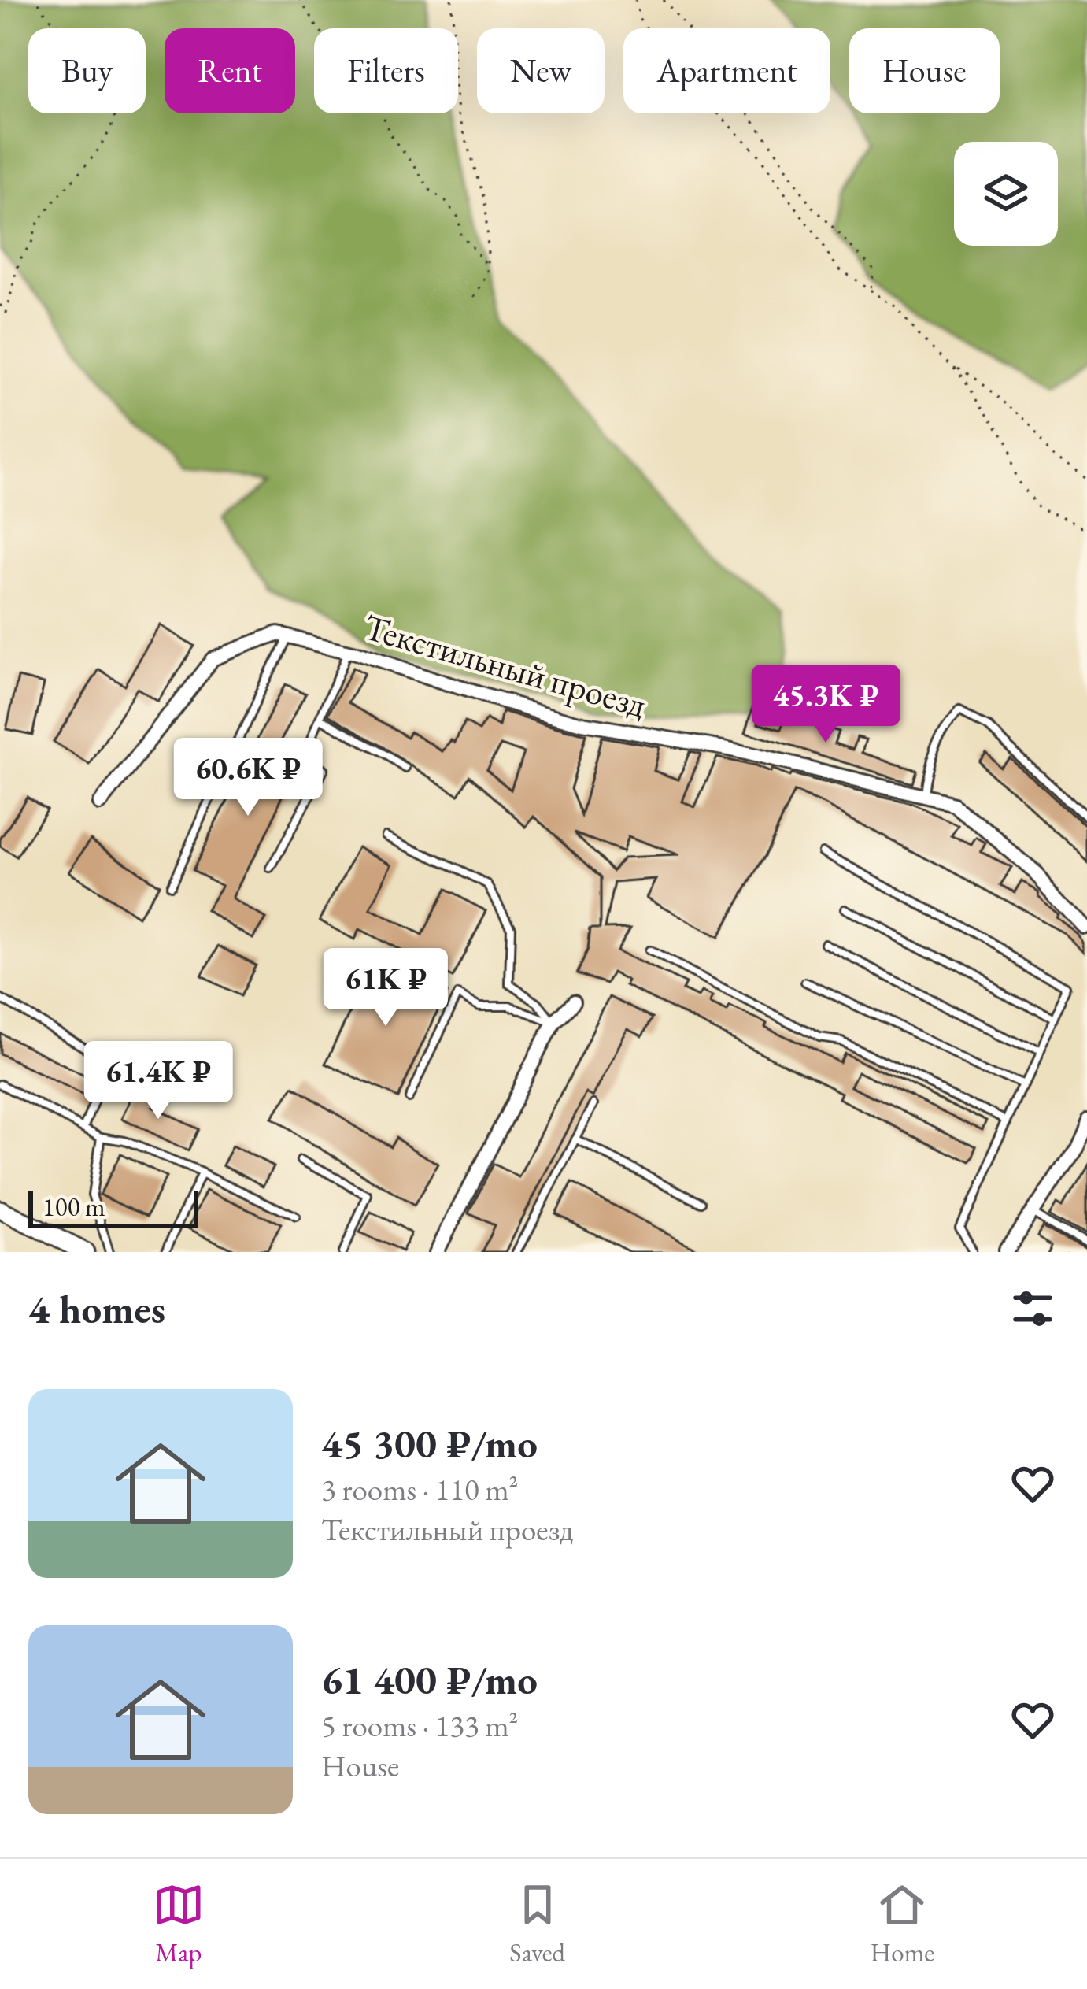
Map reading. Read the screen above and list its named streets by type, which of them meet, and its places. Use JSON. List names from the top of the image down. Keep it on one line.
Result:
{"streets":{"street":["Текстильный проезд"]},"scale_bar":"100 m","page":{"chip":["Buy","Rent","Filters","New","Apartment","House"],"price":["45.3K ₽","60.6K ₽","61K ₽","61.4K ₽"],"scale":"100 m","heading":"4 homes","list":[{"name":"45 300 ₽/mo","note":"3 rooms · 110 m² · Текстильный проезд"},{"name":"61 400 ₽/mo","note":"5 rooms · 133 m² · House"}],"tabs":["Map","Saved","Home"]}}
